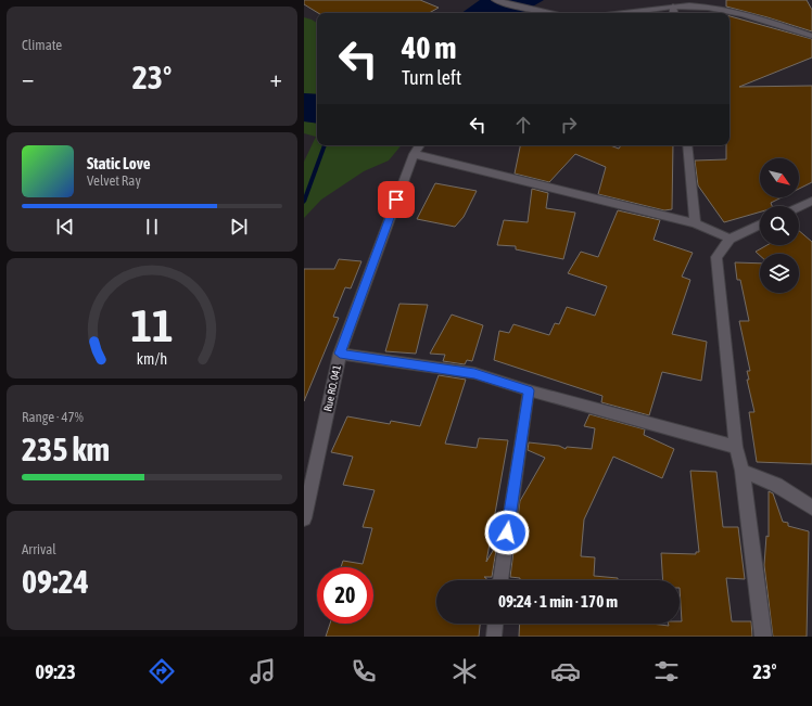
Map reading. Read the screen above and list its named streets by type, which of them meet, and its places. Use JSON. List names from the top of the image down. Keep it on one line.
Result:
{"streets":{"street":["Rue RO. 041"]},"north":"bottom right","page":{"tile":["Climate",["Range · 47%","235 km"],["Arrival","09:24"]],"turn":["40 m","Turn left"],"heat":["−","23°","+"],"song":["Static Love","Velvet Ray"],"limit":"20","trip":"09:24 · 1 min · 170 m","tabs":["09:23","23°"],"gauge":["11","km/h"]}}
